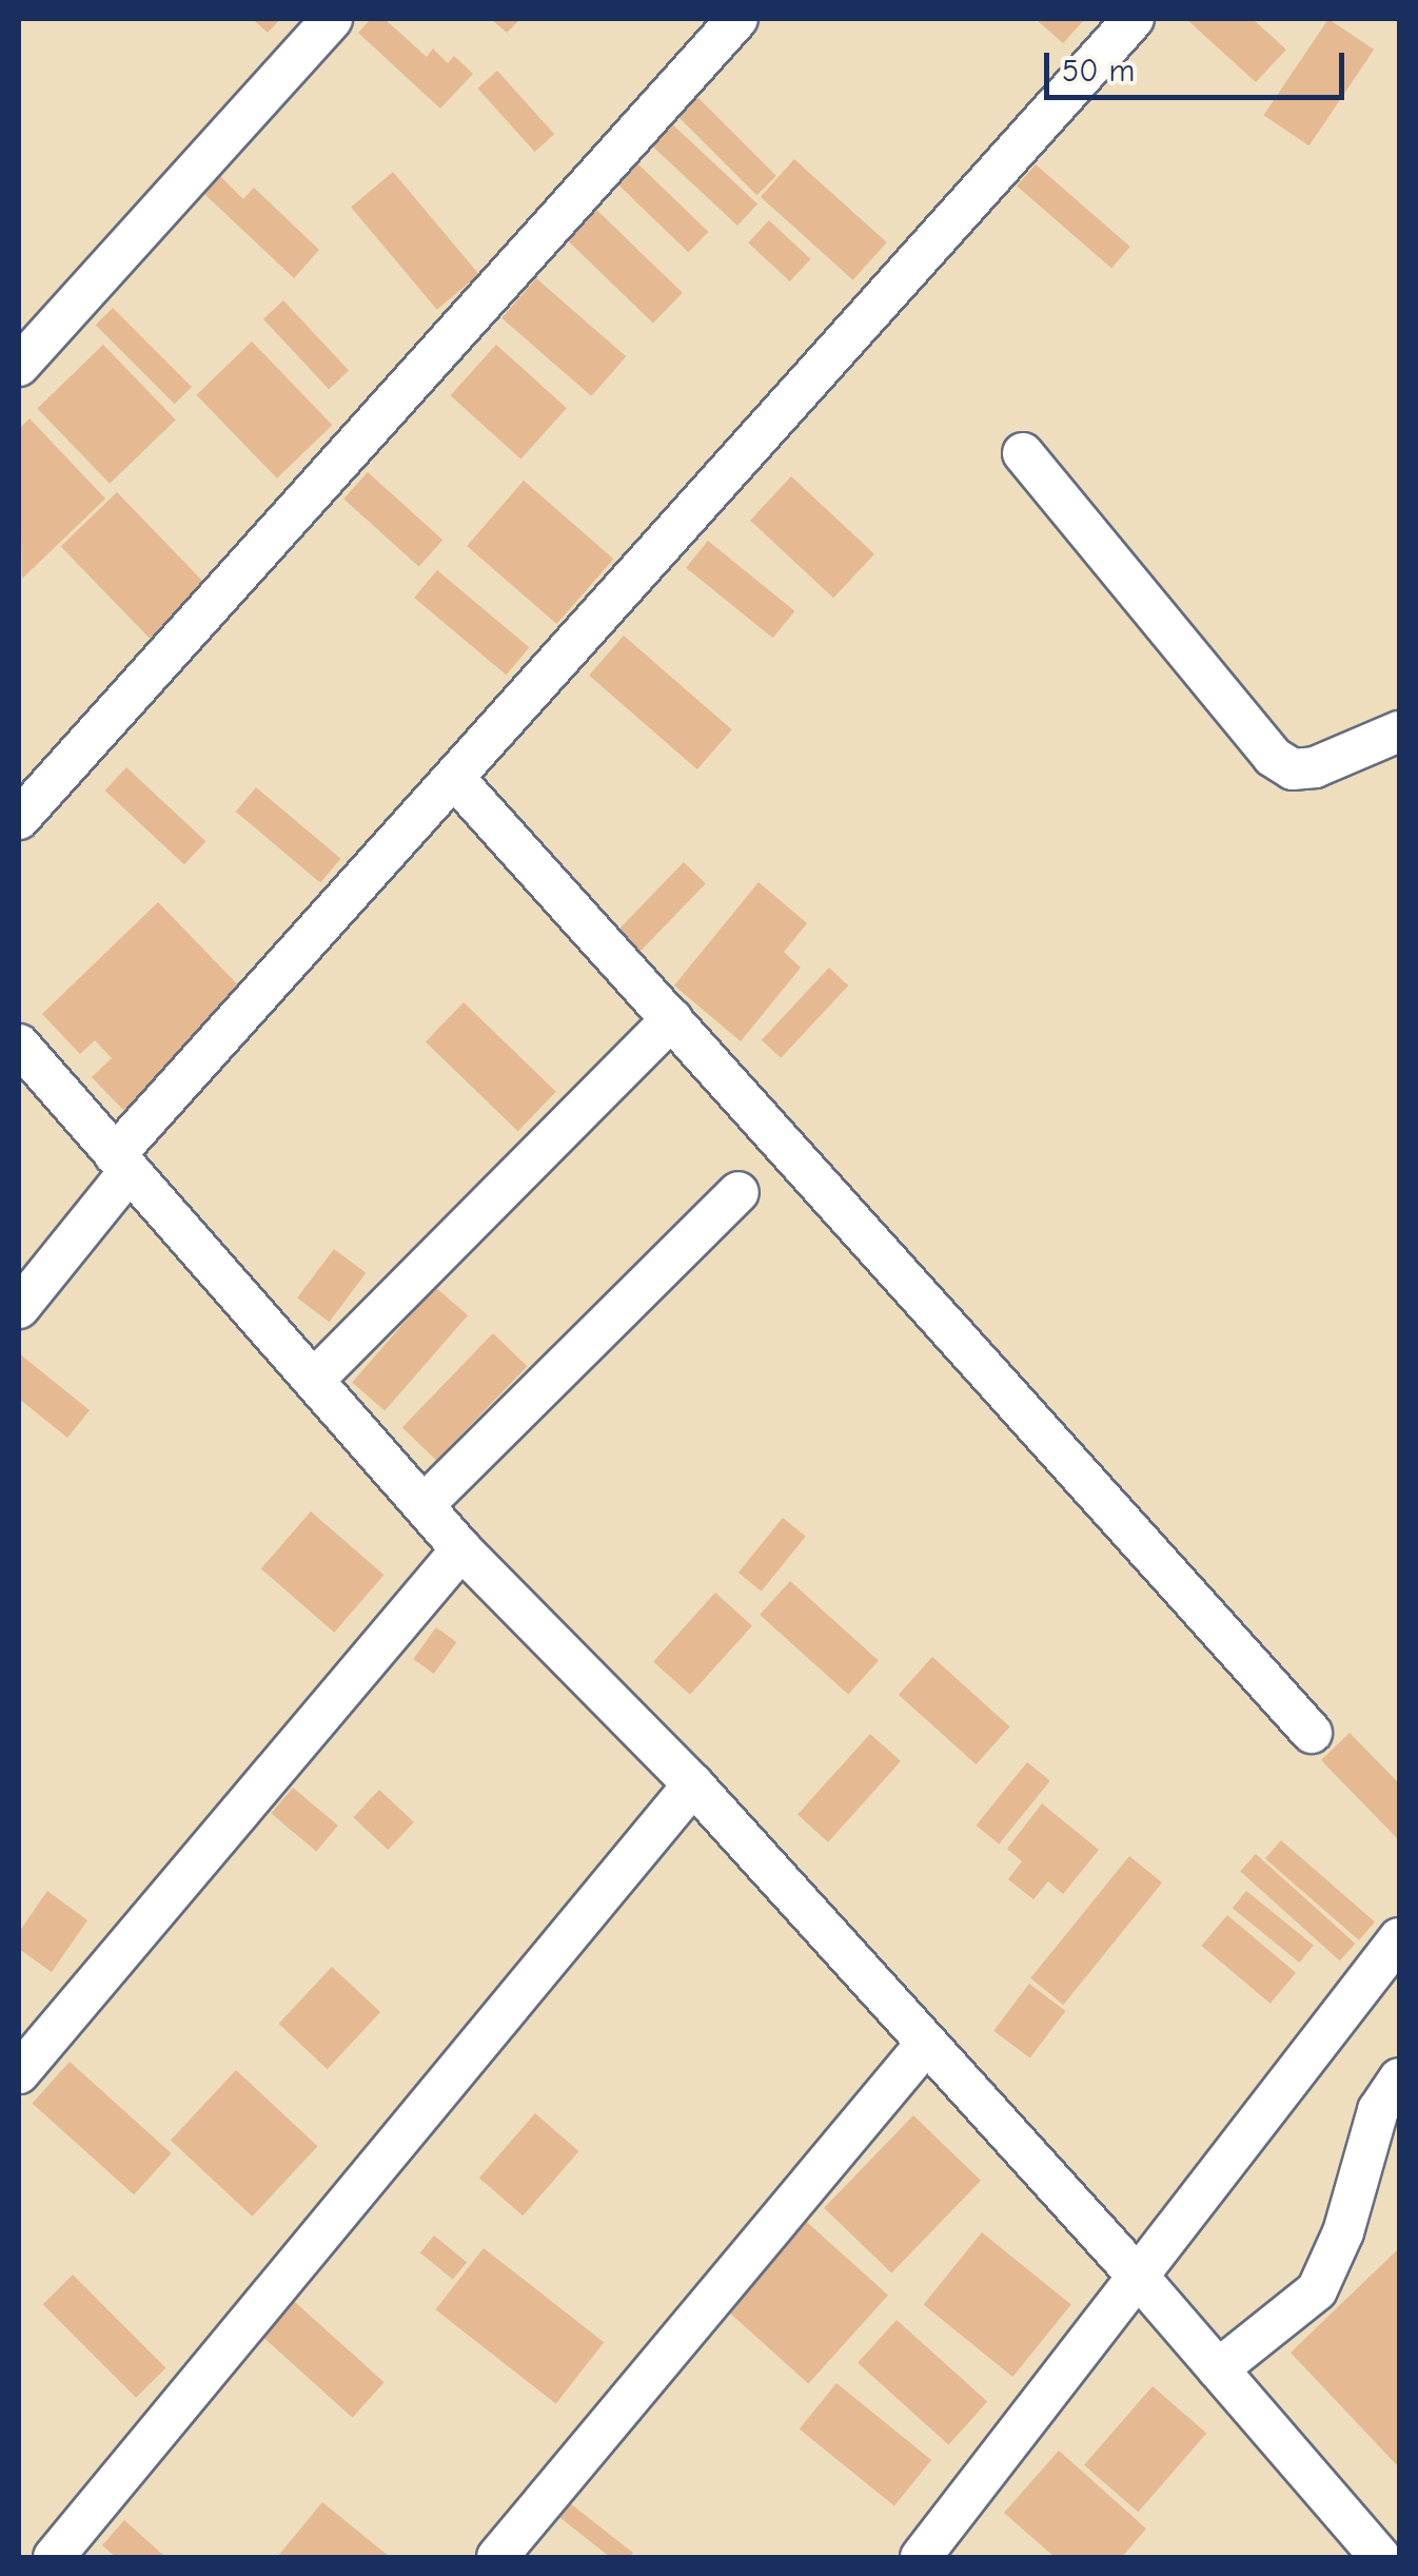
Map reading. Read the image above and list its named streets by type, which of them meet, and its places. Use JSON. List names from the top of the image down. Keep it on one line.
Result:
{"scale_bar":"50 m"}
